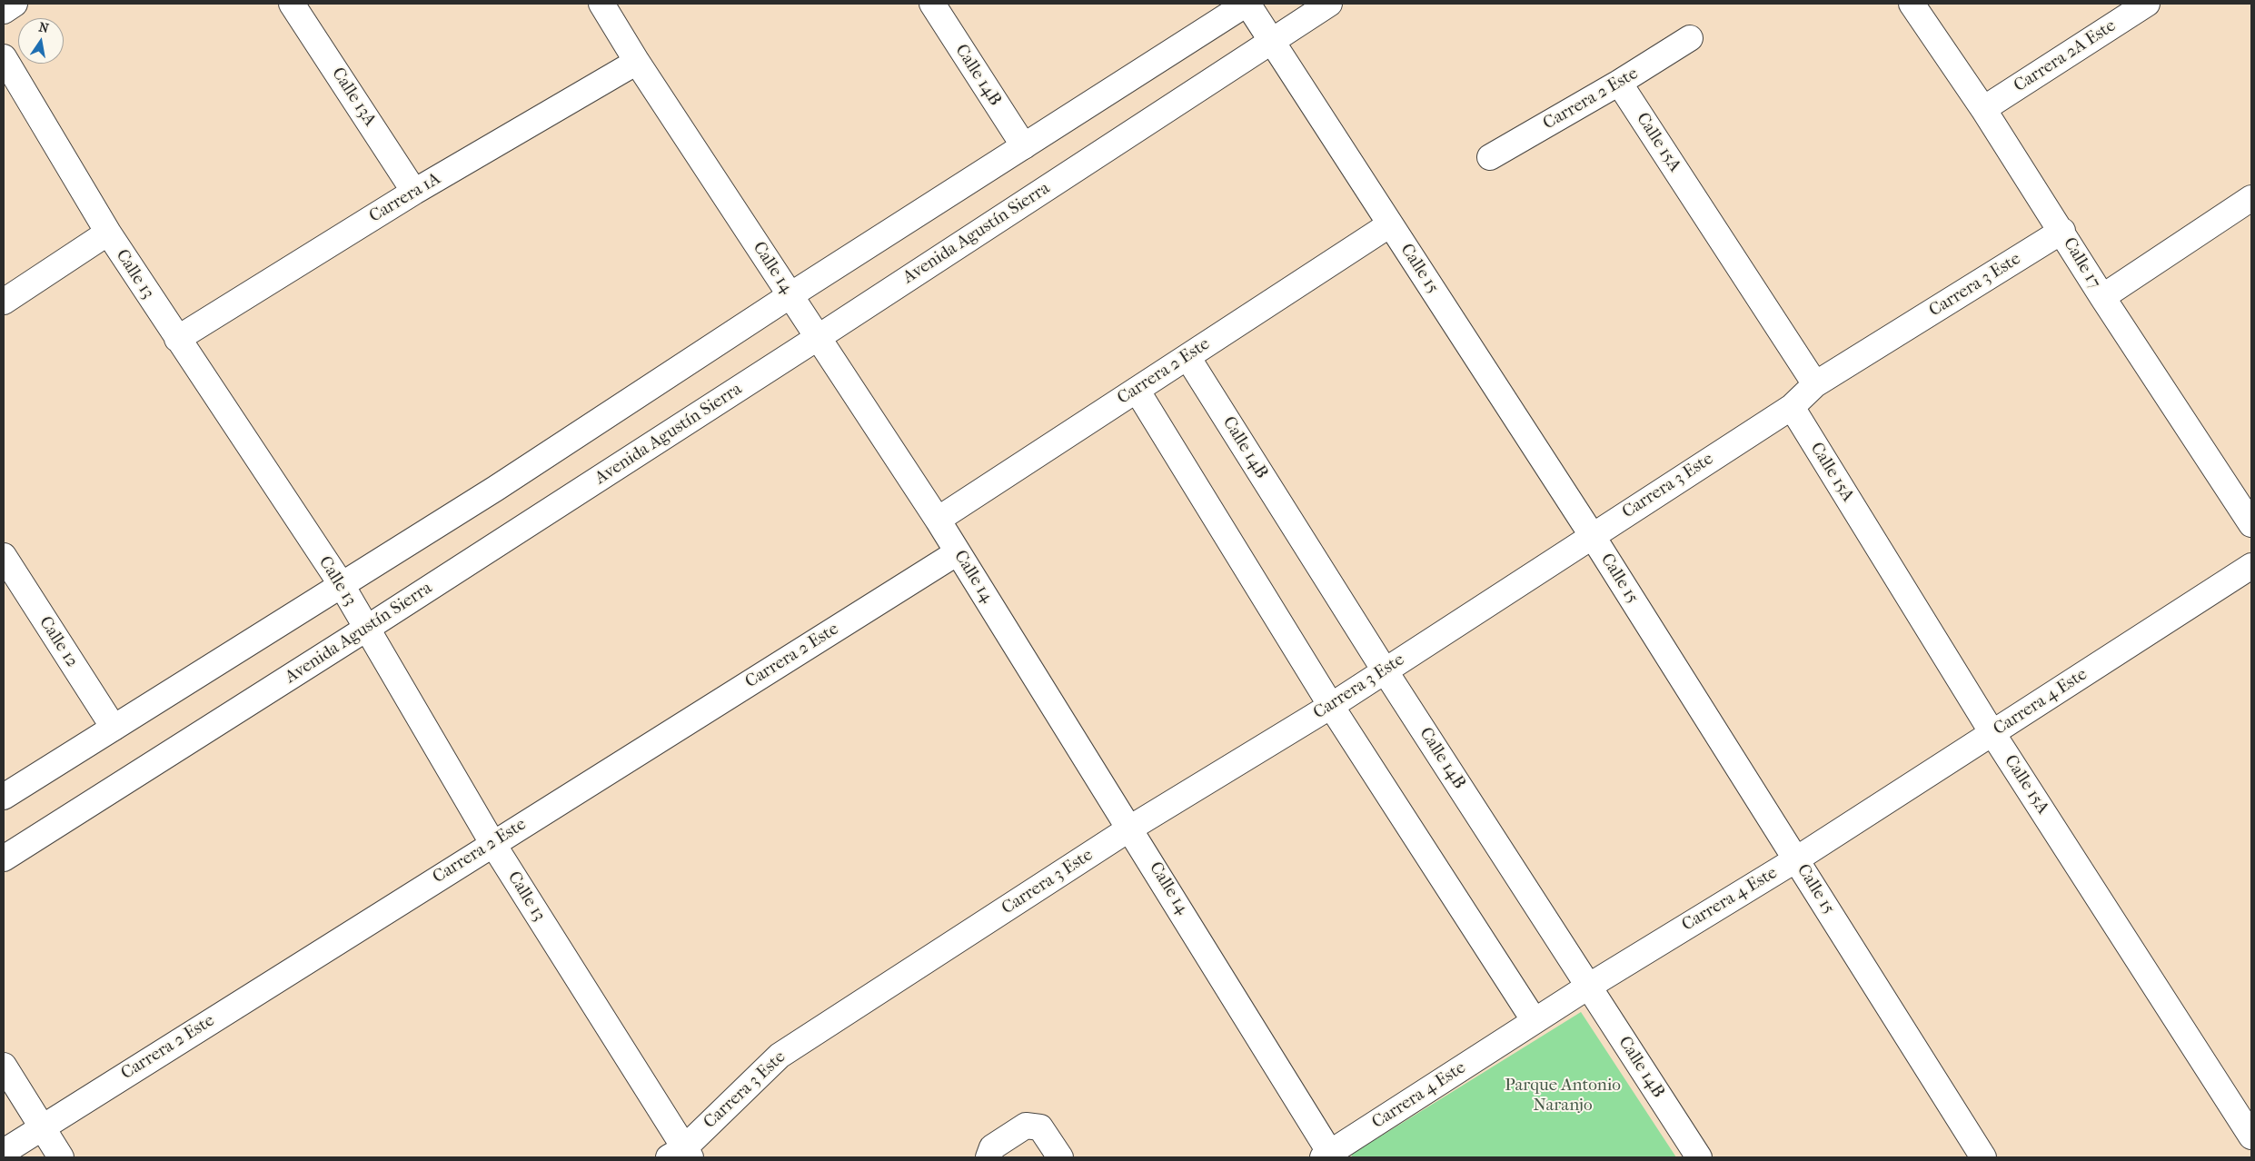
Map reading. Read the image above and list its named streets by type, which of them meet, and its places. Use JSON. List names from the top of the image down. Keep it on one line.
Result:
{"streets":{"street":["Carrera 2A Este","Calle 14B","Calle 13A","Carrera 2 Este","Calle 15A","Carrera 1A","Avenida Agustín Sierra","Calle 17","Calle 14","Calle 15","Calle 13","Carrera 3 Este","Calle 12","Carrera 4 Este"]},"crossings":[["Carrera 2A Este","Calle 17"],["Calle 14B","Carrera 2 Este"],["Calle 14B","Carrera 3 Este"],["Calle 14B","Carrera 4 Este"],["Calle 13A","Carrera 1A"],["Carrera 2 Este","Calle 15A"],["Carrera 2 Este","Calle 14"],["Carrera 2 Este","Calle 15"],["Carrera 2 Este","Calle 13"],["Calle 15A","Carrera 3 Este"],["Calle 15A","Carrera 4 Este"],["Carrera 1A","Calle 14"],["Carrera 1A","Calle 13"],["Avenida Agustín Sierra","Calle 14"],["Avenida Agustín Sierra","Calle 15"],["Avenida Agustín Sierra","Calle 13"],["Calle 17","Carrera 3 Este"],["Calle 14","Carrera 3 Este"],["Calle 14","Carrera 4 Este"],["Calle 15","Carrera 3 Este"],["Calle 15","Carrera 4 Este"],["Calle 13","Carrera 3 Este"]],"parks":["Parque Antonio Naranjo"],"north":"top"}
